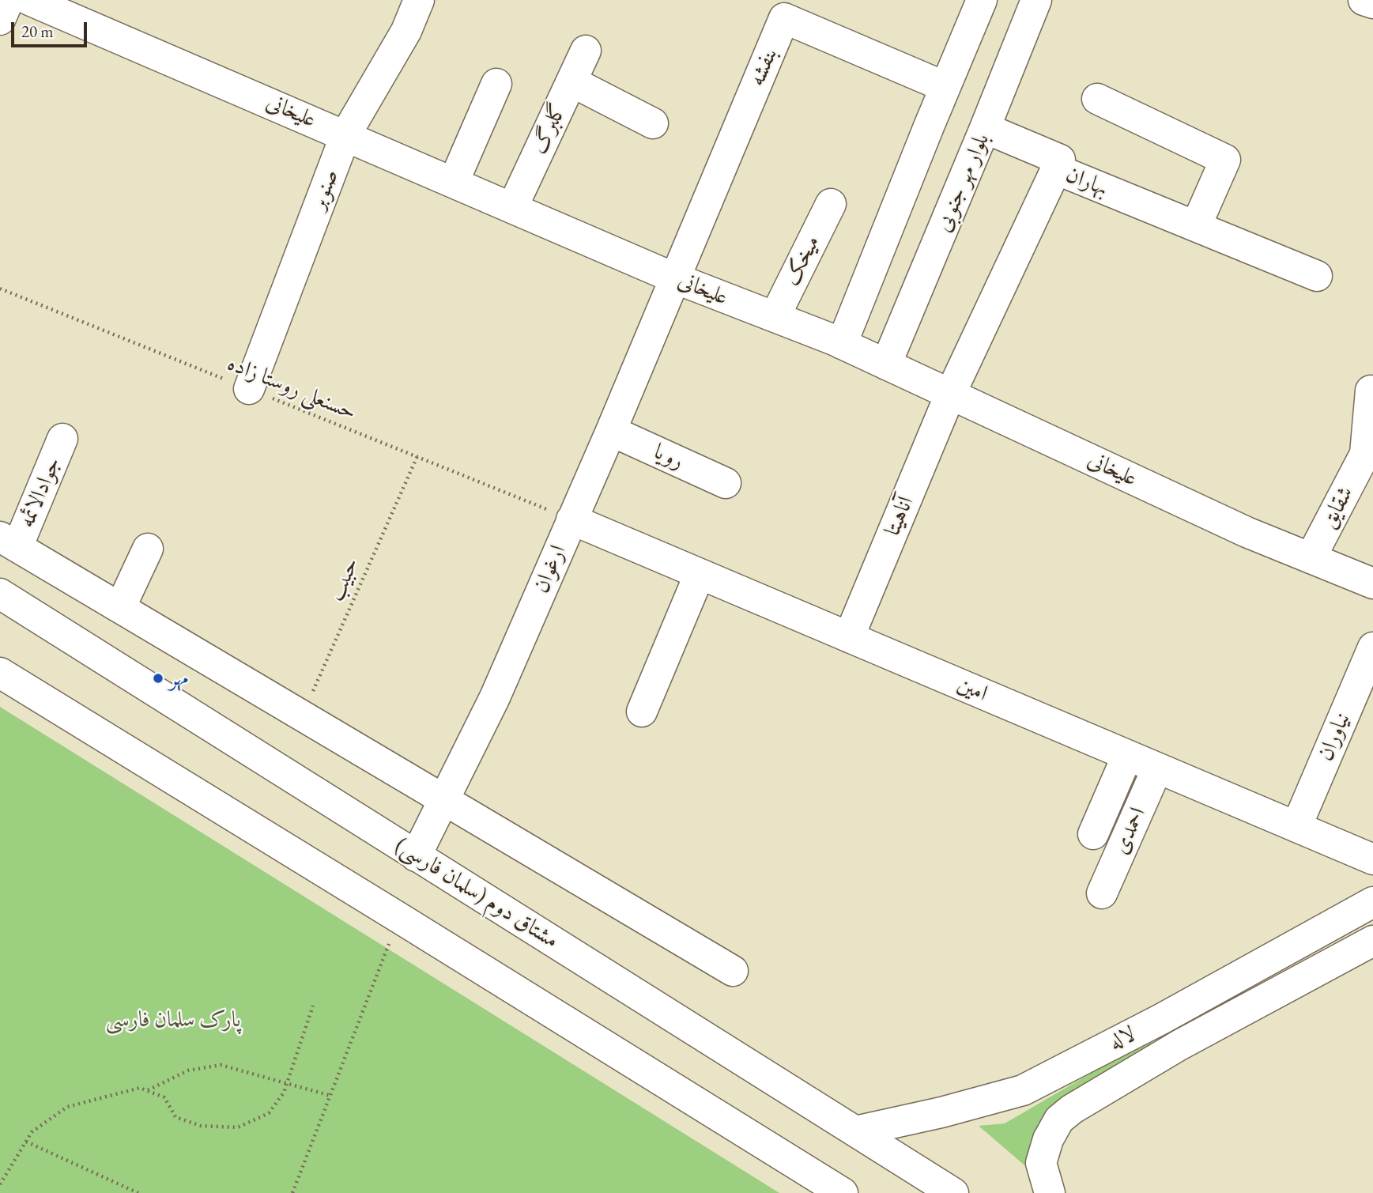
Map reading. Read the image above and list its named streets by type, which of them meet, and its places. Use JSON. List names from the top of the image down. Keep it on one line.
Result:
{"streets":{"street":["بنفشه","علیخانی","گلبرگ","بهاران","بلوار مهر جنوبی","صنوبر","میخک","رویا","جوادالائمه","شقایق","آناهیتا","ارغوان","امین","نیاوران","احمدی","مشتاق دوم (سلمان فارسی)","لاله"],"path":["حسنعلی روستا زاده","حبیب"]},"crossings":[["بنفشه","علیخانی"],["بنفشه","ارغوان"],["علیخانی","گلبرگ"],["علیخانی","بهاران"],["علیخانی","بلوار مهر جنوبی"],["علیخانی","صنوبر"],["علیخانی","میخک"],["علیخانی","شقایق"],["علیخانی","آناهیتا"],["علیخانی","ارغوان"],["بهاران","آناهیتا"],["صنوبر","حسنعلی روستا زاده"],["حسنعلی روستا زاده","ارغوان"],["حسنعلی روستا زاده","حبیب"],["حسنعلی روستا زاده","امین"],["رویا","ارغوان"],["آناهیتا","امین"],["ارغوان","امین"],["ارغوان","مشتاق دوم (سلمان فارسی)"],["امین","نیاوران"],["امین","احمدی"],["مشتاق دوم (سلمان فارسی)","لاله"]],"parks":["پارک سلمان فارسی"],"places":["مهر"],"scale_bar":"20 m"}
